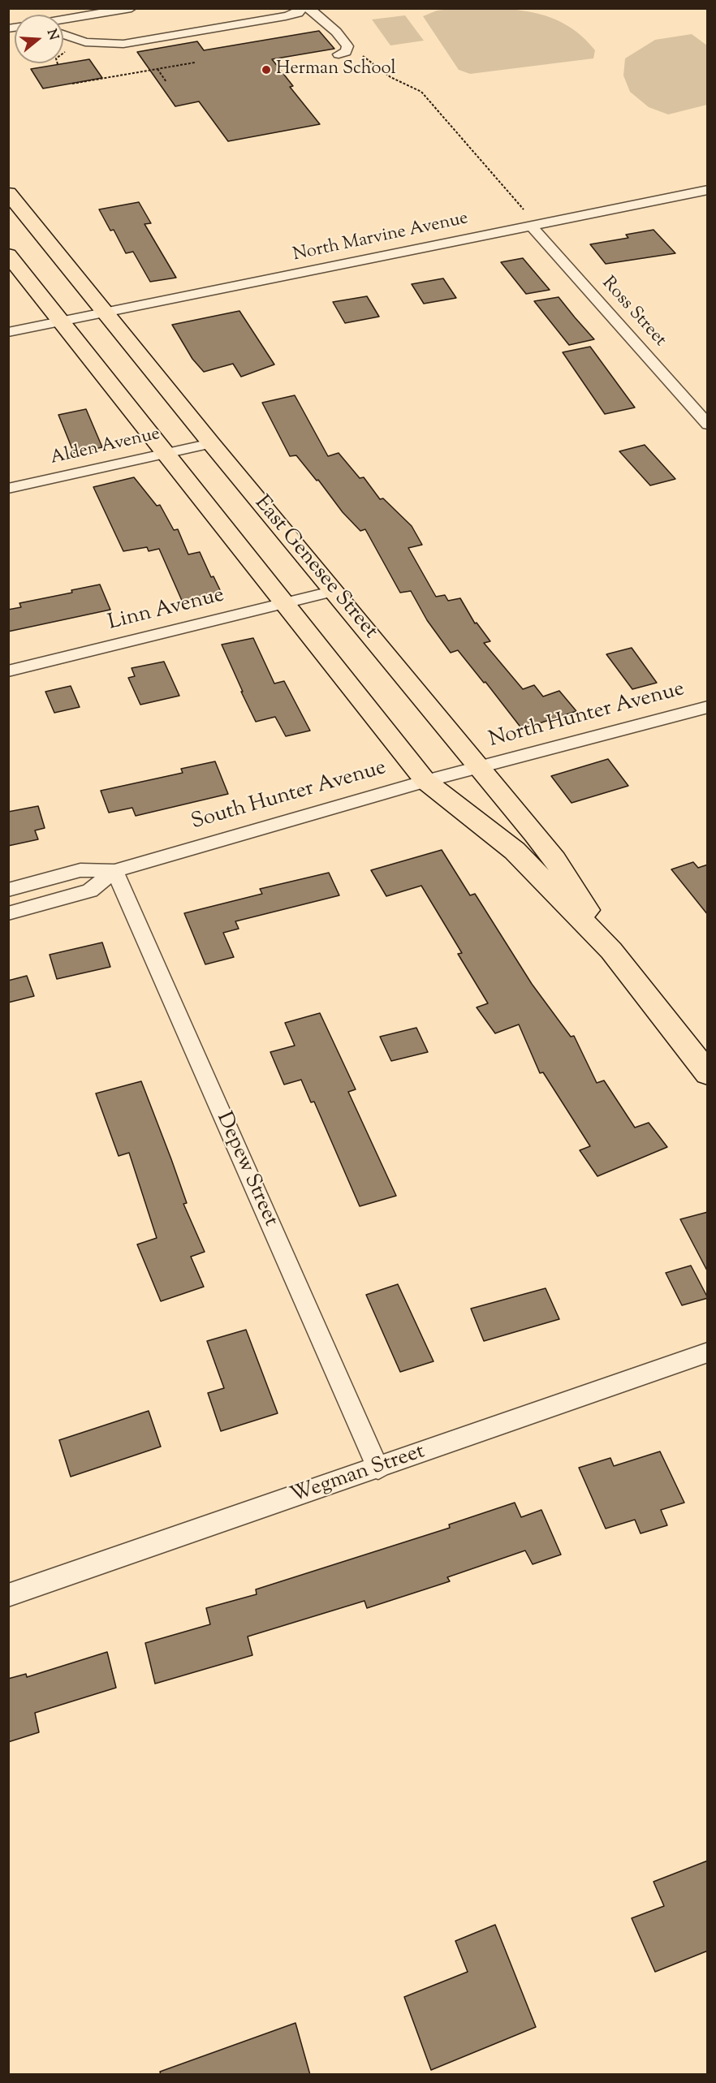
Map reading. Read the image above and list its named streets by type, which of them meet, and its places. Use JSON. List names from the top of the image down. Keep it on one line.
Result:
{"streets":{"highway":["East Genesee Street"],"street":["North Marvine Avenue","Ross Street","Alden Avenue","Linn Avenue","North Hunter Avenue","South Hunter Avenue","Depew Street","Wegman Street"]},"crossings":[["North Marvine Avenue","Ross Street"],["North Marvine Avenue","East Genesee Street"],["Alden Avenue","East Genesee Street"],["East Genesee Street","Linn Avenue"],["East Genesee Street","North Hunter Avenue"],["East Genesee Street","South Hunter Avenue"],["North Hunter Avenue","South Hunter Avenue"],["South Hunter Avenue","Depew Street"],["Depew Street","Wegman Street"]],"places":["Herman School"],"north":"right"}
